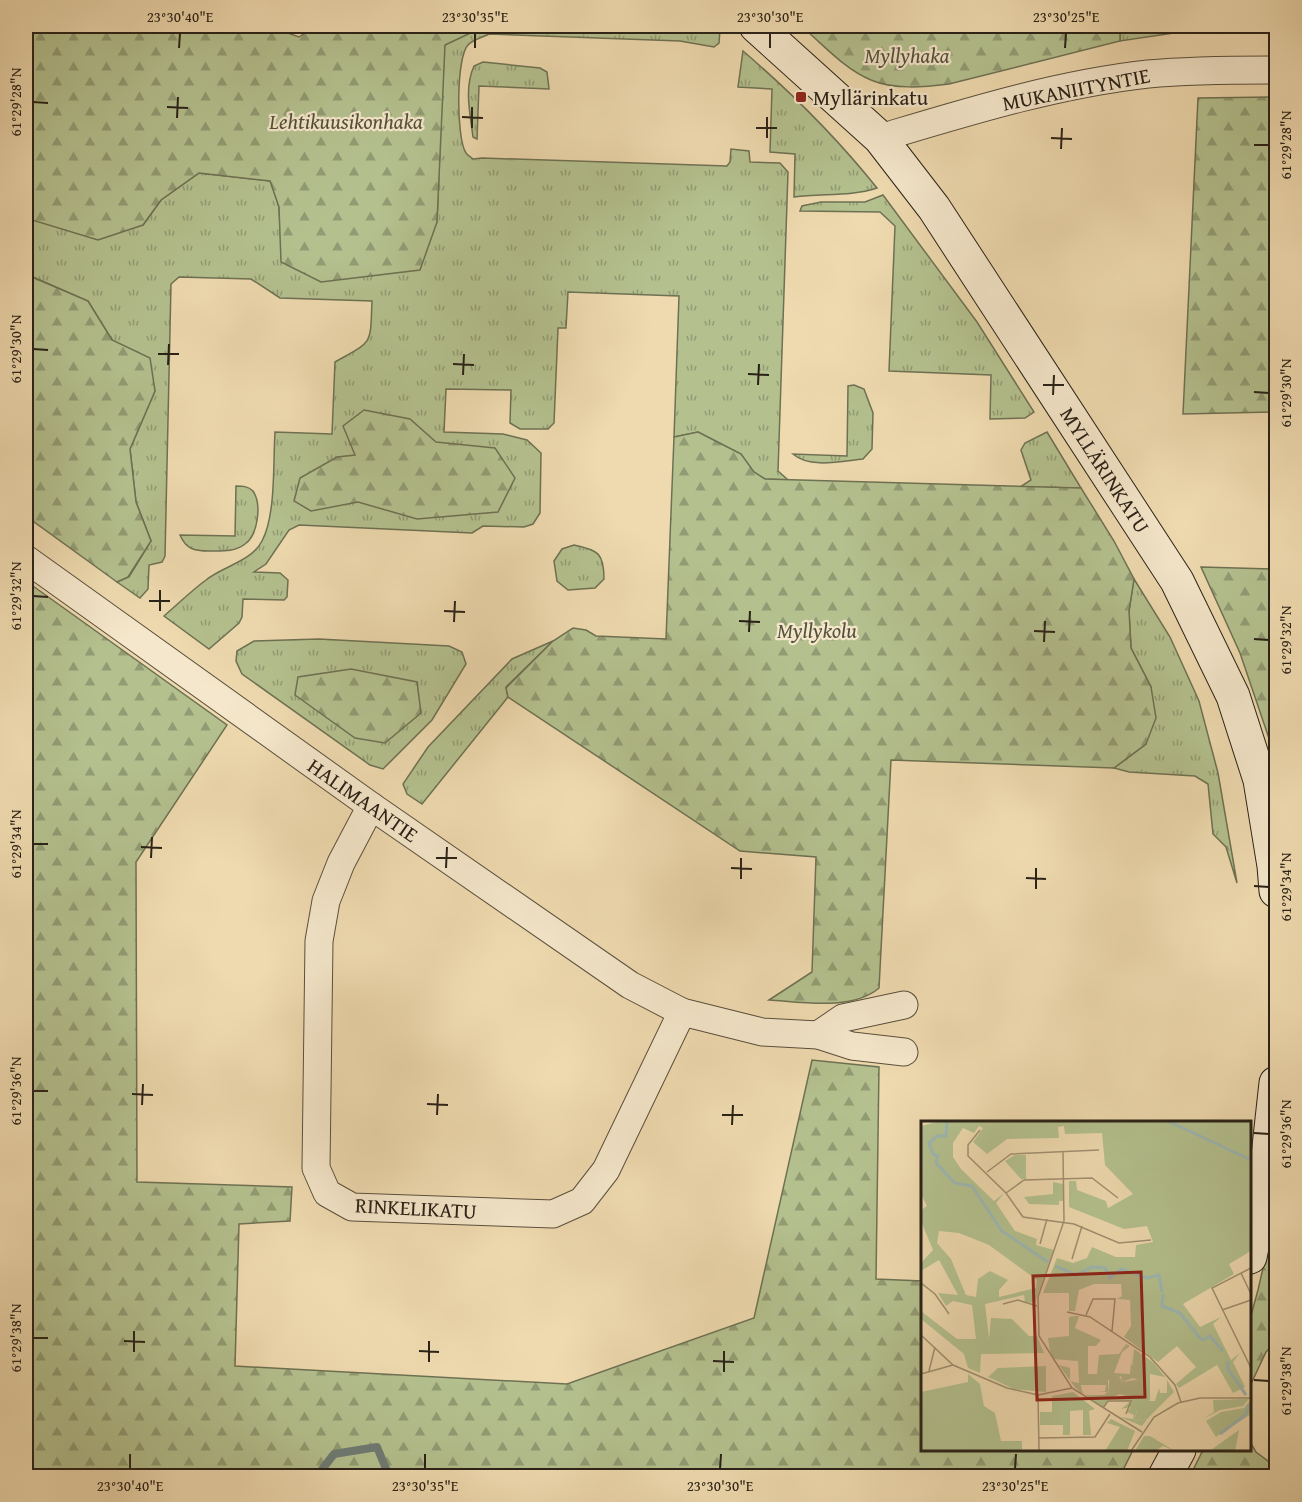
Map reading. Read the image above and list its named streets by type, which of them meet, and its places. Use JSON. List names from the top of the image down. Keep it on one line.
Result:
{"streets":{"street":["MUKANIITYNTIE","MYLLÄRINKATU","HALIMAANTIE","RINKELIKATU"]},"crossings":[["MUKANIITYNTIE","MYLLÄRINKATU"],["HALIMAANTIE","RINKELIKATU"]],"parks":["Myllyhaka","Lehtikuusikonhaka","Myllykolu"],"places":{"transit":["Myllärinkatu"]},"coordinates":["23°30'40\"E","23°30'35\"E","23°30'30\"E","23°30'25\"E","61°29'28\"N","61°29'30\"N","61°29'32\"N","61°29'34\"N","61°29'36\"N","61°29'38\"N"]}
